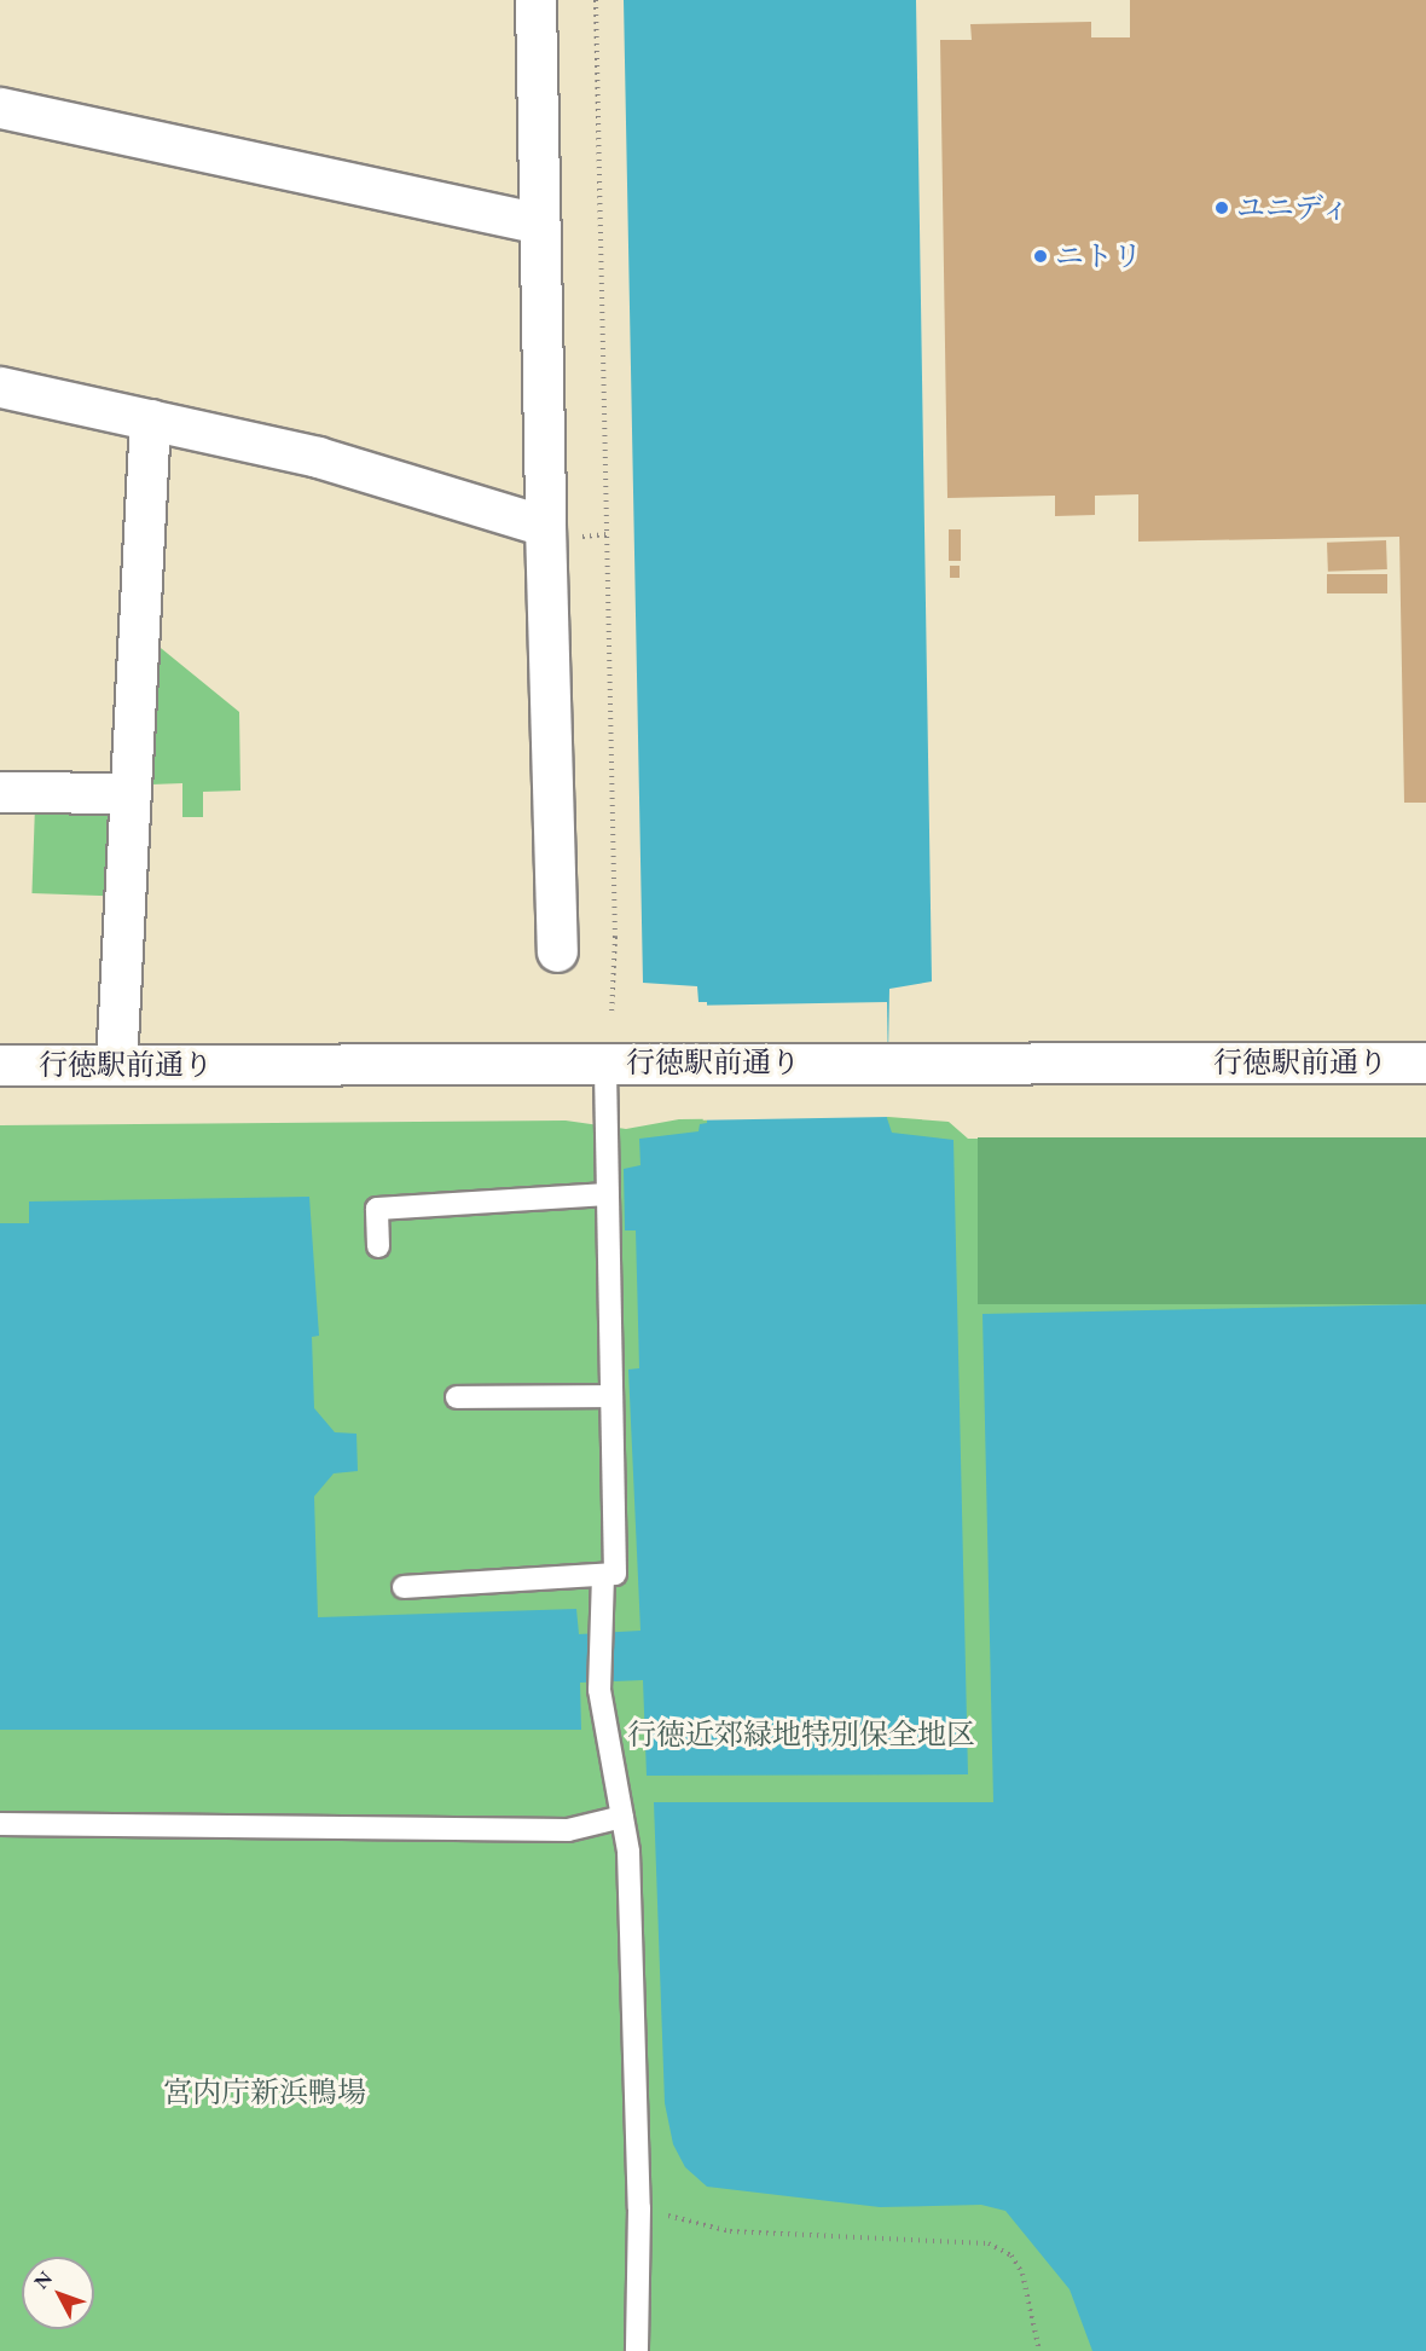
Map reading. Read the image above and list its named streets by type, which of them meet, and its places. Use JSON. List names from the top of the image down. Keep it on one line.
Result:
{"streets":{"street":["行徳駅前通り"]},"parks":["行徳近郊緑地特別保全地区","宮内庁新浜鴨場"],"places":["ユニディ","ニトリ"],"north":"top left"}
